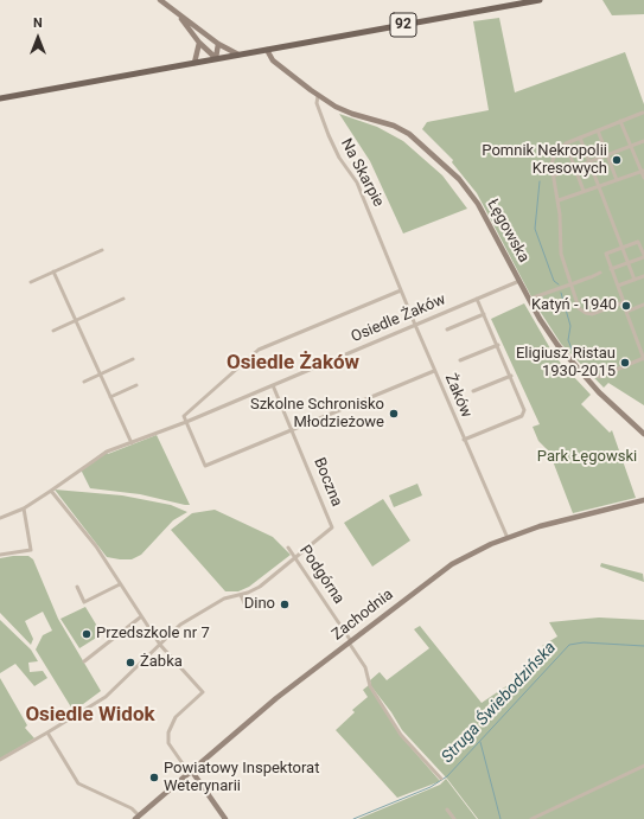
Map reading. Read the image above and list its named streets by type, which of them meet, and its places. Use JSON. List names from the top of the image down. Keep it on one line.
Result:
{"streets":{"main road":["92"],"street":["Na Skarpie","Łęgowska","Osiedle Żaków","Żaków","Boczna","Podgórna","Zachodnia"]},"crossings":[["92","Łęgowska"],["Na Skarpie","Łęgowska"],["Na Skarpie","Żaków"],["Łęgowska","Osiedle Żaków"],["Osiedle Żaków","Żaków"],["Żaków","Zachodnia"],["Boczna","Podgórna"],["Podgórna","Zachodnia"]],"districts":["Osiedle Żaków","Osiedle Widok"],"water":["Struga Świebodzińska"],"parks":["Park Łęgowski"],"places":["Pomnik Nekropolii Kresowych","Katyń - 1940","Eligiusz Ristau 1930-2015","Szkolne Schronisko Młodzieżowe","Dino","Przedszkole nr 7","Żabka","Powiatowy Inspektorat Weterynarii"],"north":"top"}
